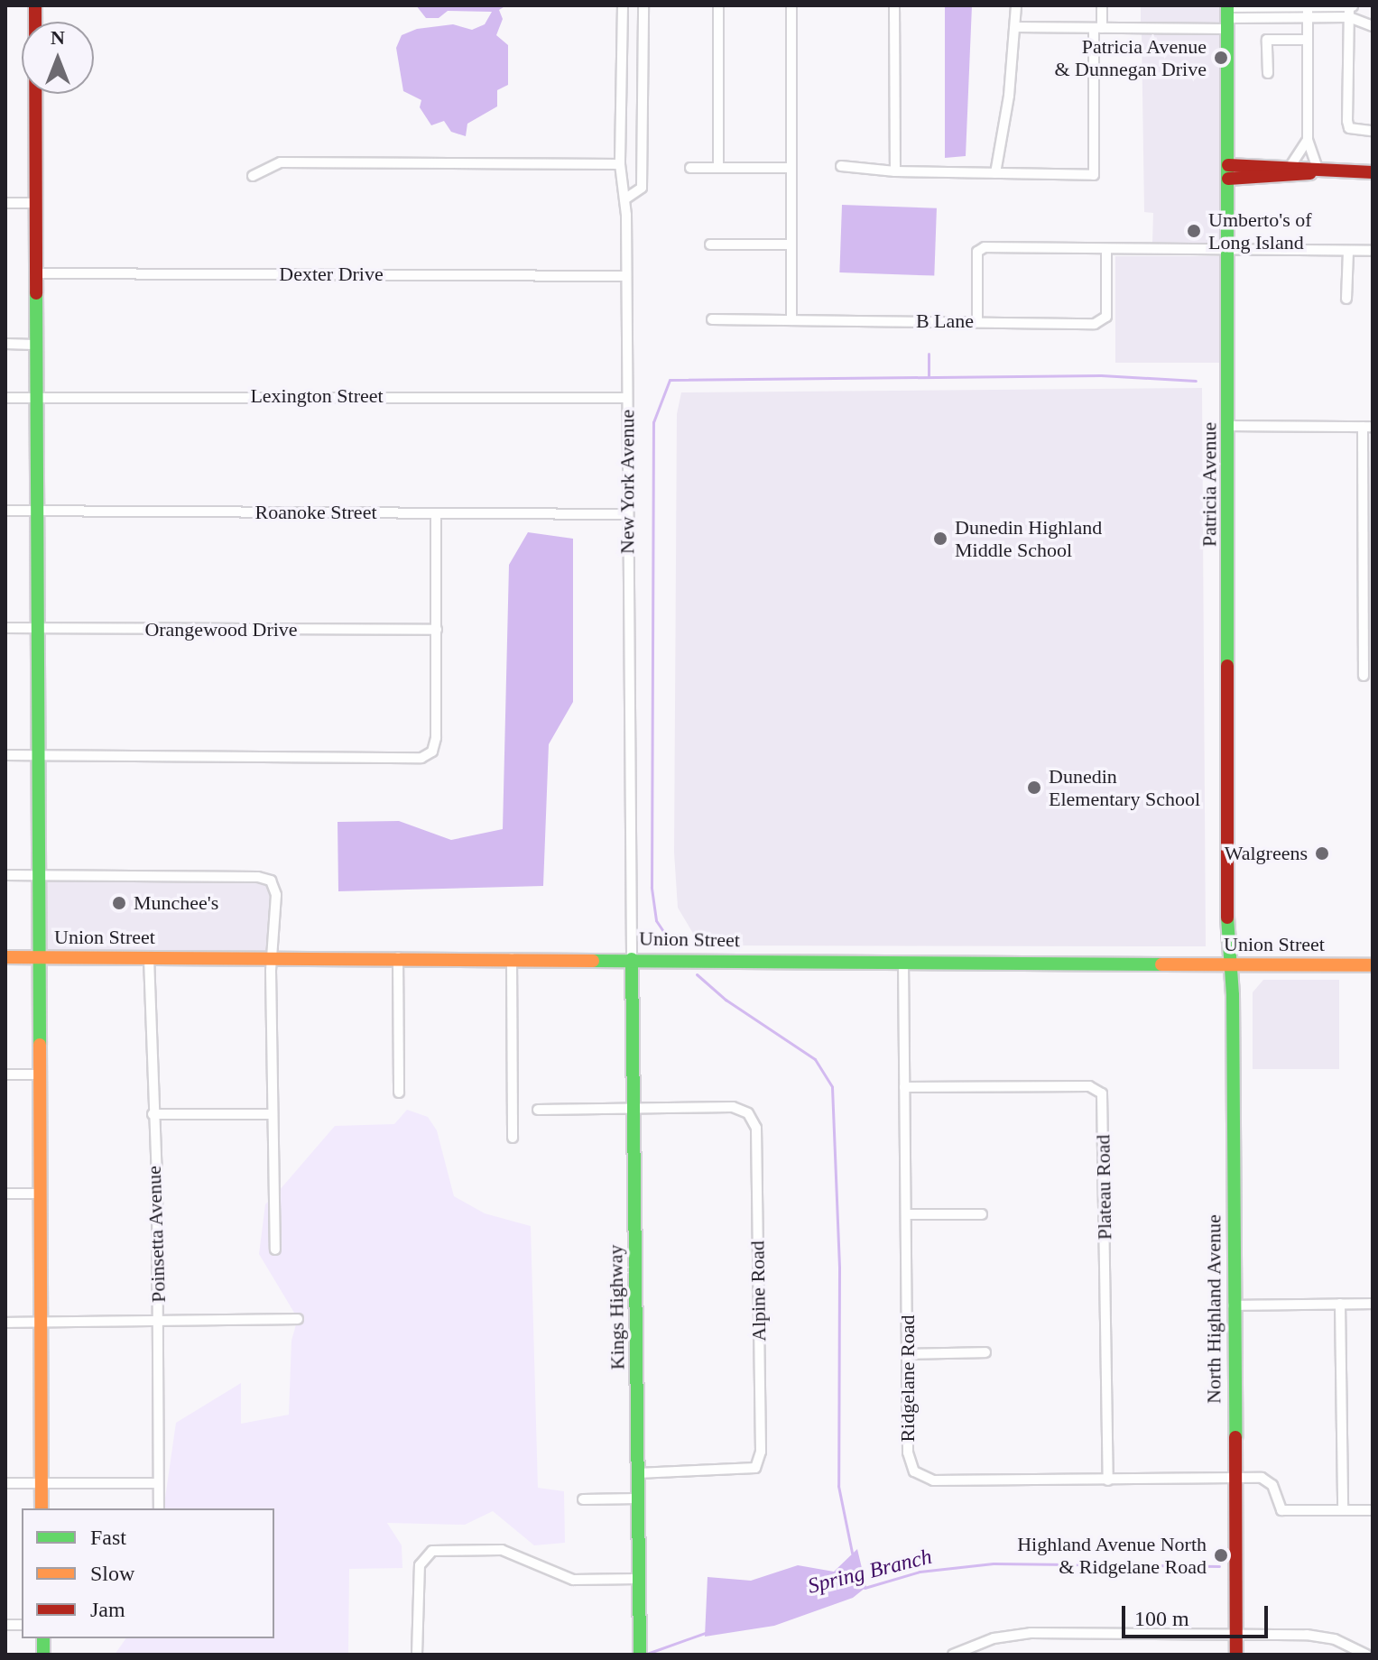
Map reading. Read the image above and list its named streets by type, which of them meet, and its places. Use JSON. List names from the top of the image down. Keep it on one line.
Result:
{"streets":{"street":["Dexter Drive","B Lane","Lexington Street","New York Avenue","Patricia Avenue","Roanoke Street","Orangewood Drive","Union Street","Plateau Road","Poinsetta Avenue","Alpine Road","Kings Highway","North Highland Avenue","Ridgelane Road"]},"crossings":[["Dexter Drive","New York Avenue"],["Lexington Street","New York Avenue"],["New York Avenue","Roanoke Street"],["New York Avenue","Union Street"],["New York Avenue","Kings Highway"],["Patricia Avenue","Union Street"],["Patricia Avenue","North Highland Avenue"],["Union Street","Poinsetta Avenue"],["Union Street","Kings Highway"],["Union Street","North Highland Avenue"],["Union Street","Ridgelane Road"],["Plateau Road","Ridgelane Road"],["Alpine Road","Kings Highway"],["North Highland Avenue","Ridgelane Road"]],"water":["Spring Branch"],"places":["Patricia Avenue & Dunnegan Drive","Umberto's of Long Island","Dunedin Highland Middle School","Dunedin Elementary School","Walgreens","Munchee's","Highland Avenue North & Ridgelane Road"],"legend":["Fast","Slow","Jam"],"scale_bar":"100 m","north":"top"}
